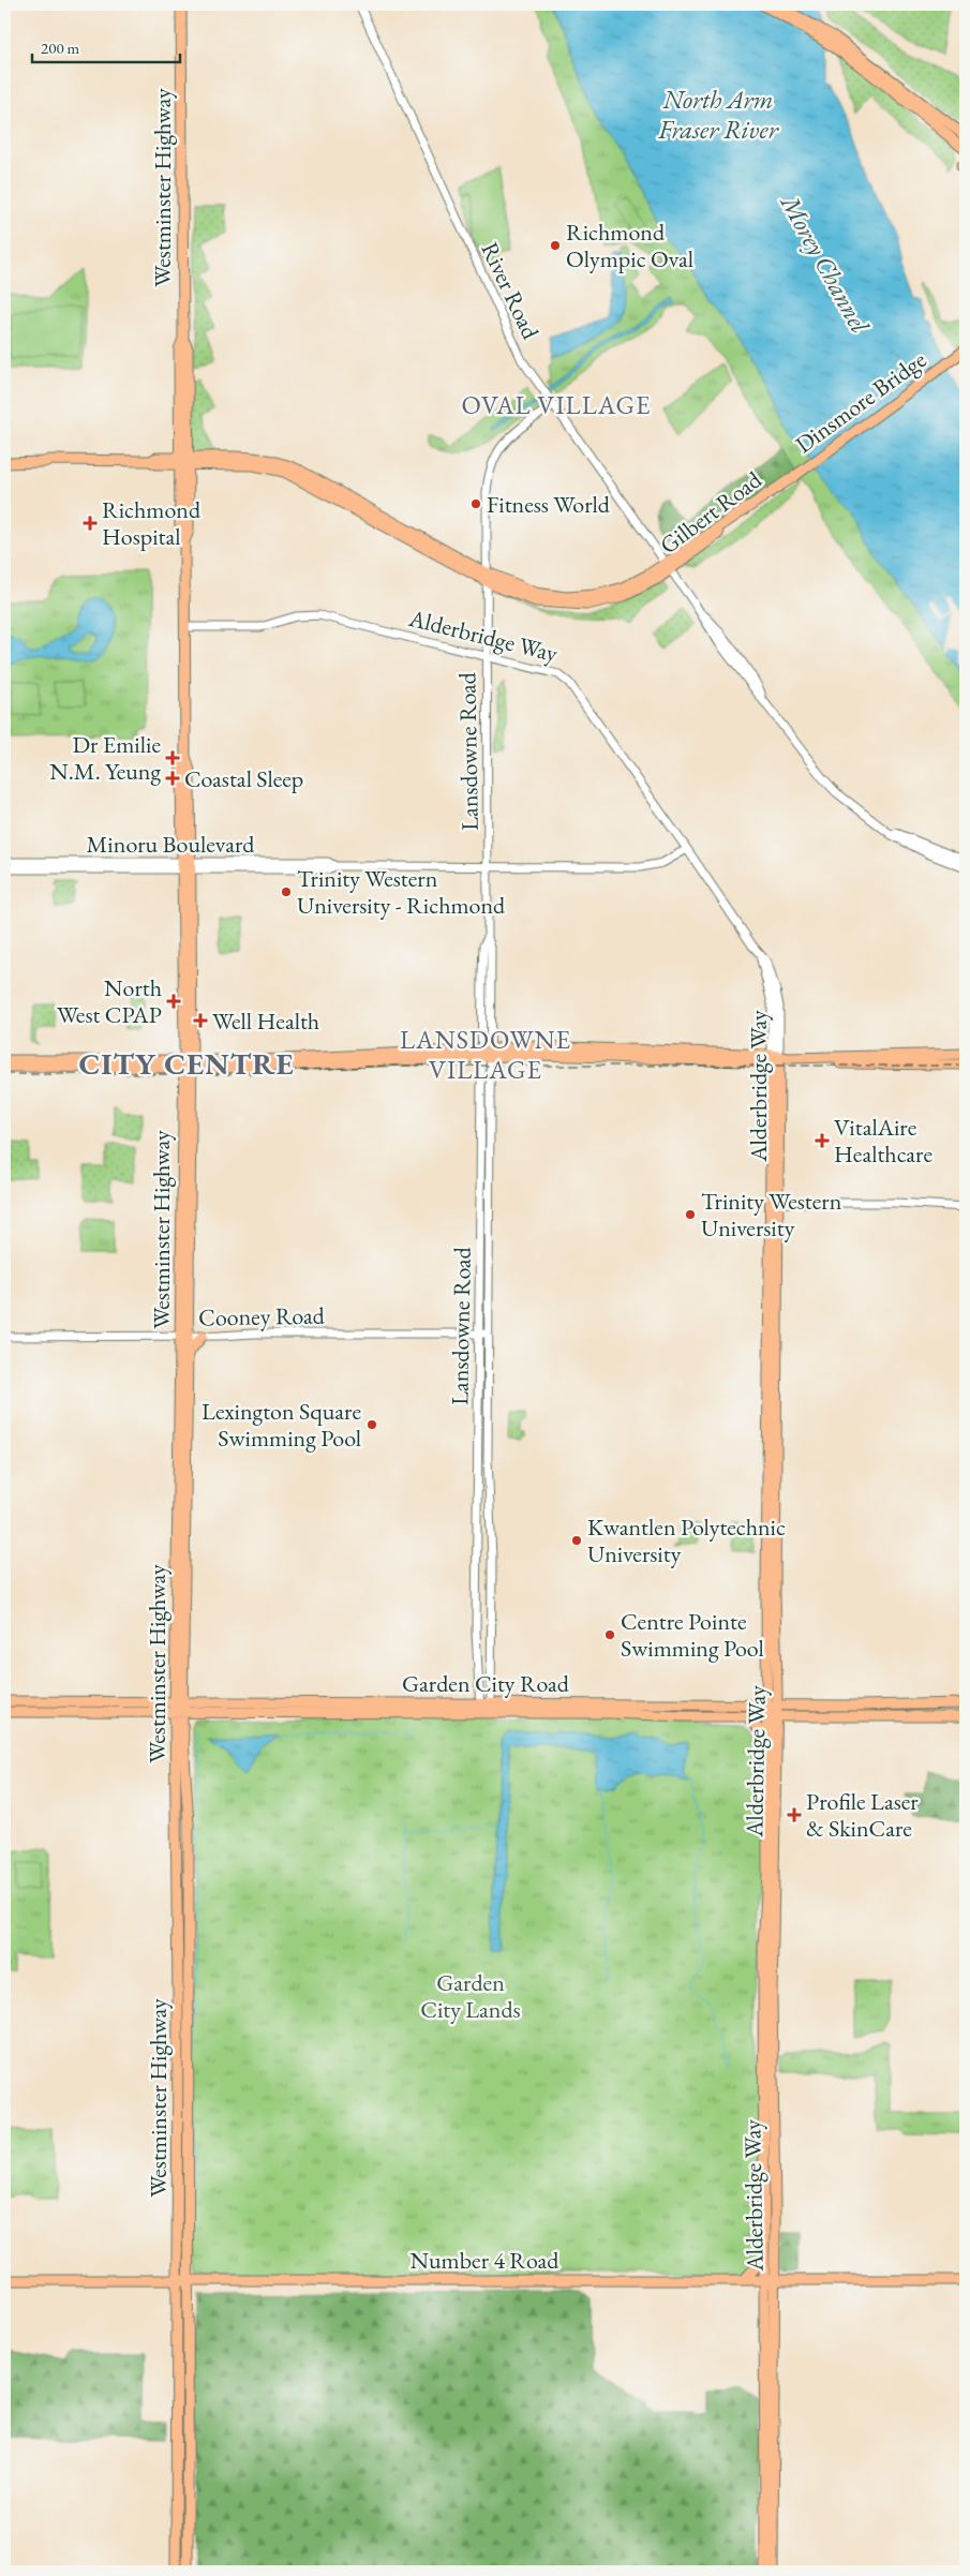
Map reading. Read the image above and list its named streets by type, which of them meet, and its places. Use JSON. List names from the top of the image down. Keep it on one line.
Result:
{"streets":{"main road":["Westminster Highway","Dinsmore Bridge","Gilbert Road","Alderbridge Way","Garden City Road","Number 4 Road"],"street":["River Road","Lansdowne Road","Minoru Boulevard","Cooney Road"]},"crossings":[["Westminster Highway","Gilbert Road"],["Westminster Highway","Alderbridge Way"],["Westminster Highway","Minoru Boulevard"],["Westminster Highway","Cooney Road"],["Westminster Highway","Garden City Road"],["Westminster Highway","Number 4 Road"],["River Road","Gilbert Road"],["River Road","Lansdowne Road"],["Dinsmore Bridge","Gilbert Road"],["Gilbert Road","Lansdowne Road"],["Alderbridge Way","Lansdowne Road"],["Alderbridge Way","Minoru Boulevard"],["Alderbridge Way","Garden City Road"],["Alderbridge Way","Number 4 Road"],["Lansdowne Road","Minoru Boulevard"],["Lansdowne Road","Cooney Road"],["Lansdowne Road","Garden City Road"]],"districts":["OVAL VILLAGE","LANSDOWNE VILLAGE","CITY CENTRE"],"water":["North Arm Fraser River","Morey Channel"],"parks":["Garden City Lands"],"places":{"other":["Richmond Olympic Oval","Fitness World","Trinity Western University - Richmond","Trinity Western University","Lexington Square Swimming Pool","Kwantlen Polytechnic University","Centre Pointe Swimming Pool"],"health":["Richmond Hospital","Dr Emilie N.M. Yeung","Coastal Sleep","North West CPAP","Well Health","VitalAire Healthcare","Profile Laser & SkinCare"]},"scale_bar":"200 m"}
